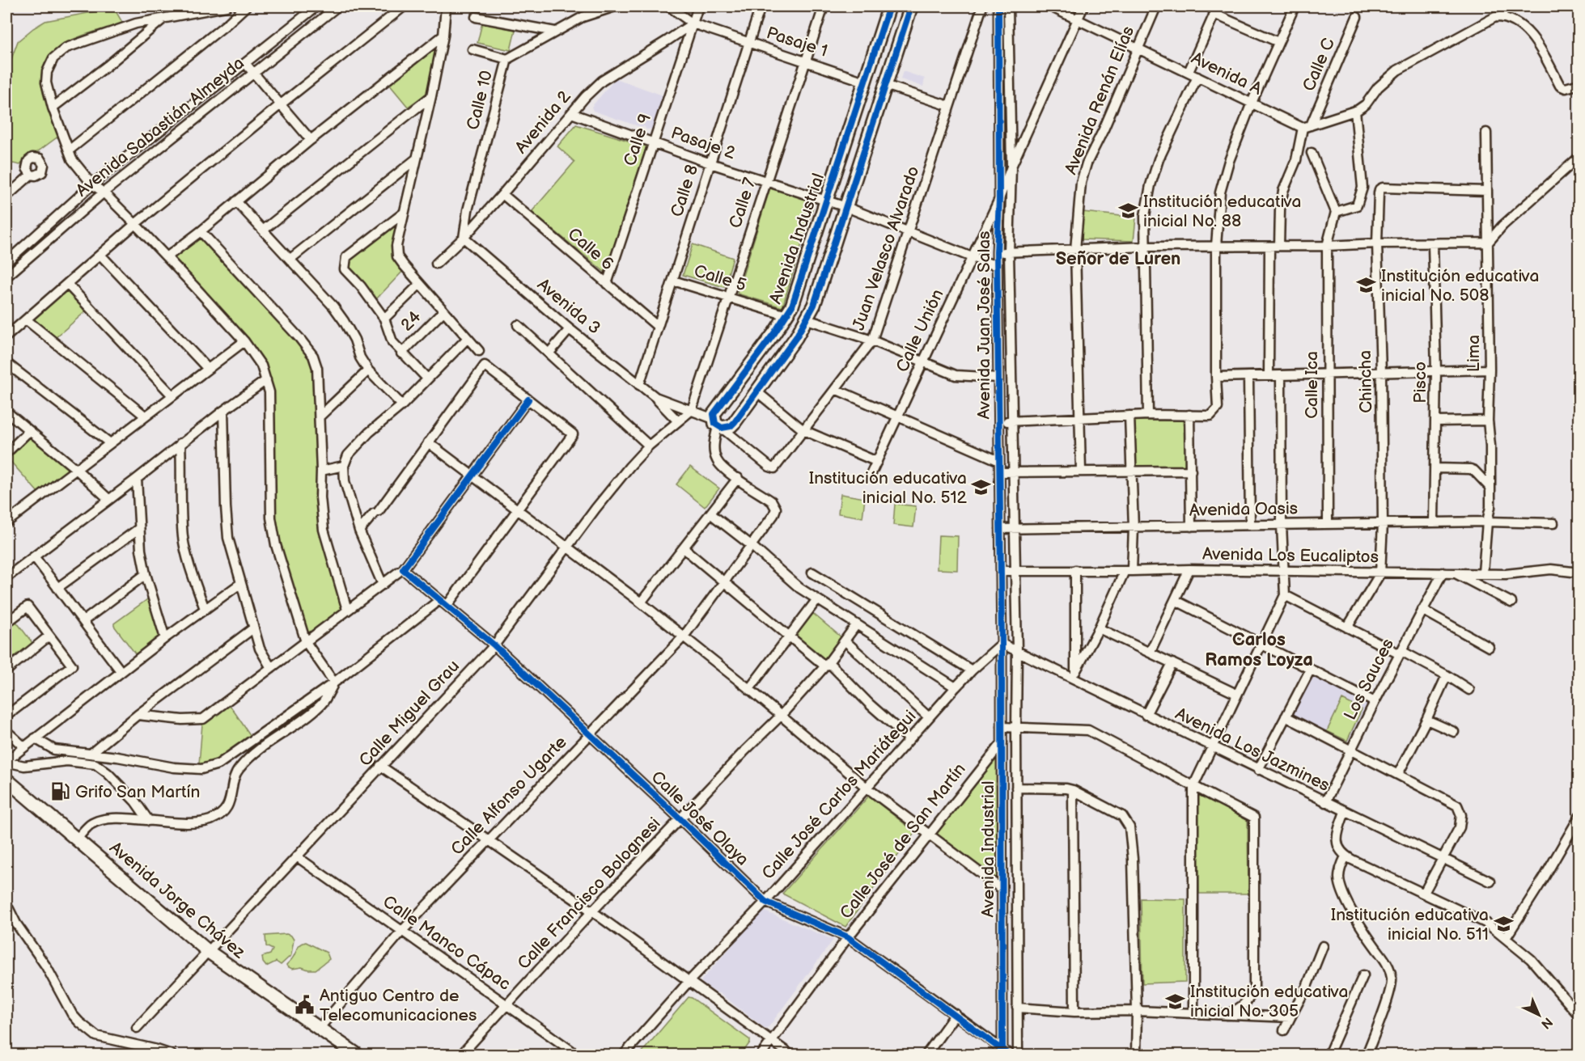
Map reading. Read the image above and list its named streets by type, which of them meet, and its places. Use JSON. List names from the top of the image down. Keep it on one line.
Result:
{"streets":{"street":["Pasaje 1","Calle C","Avenida A","Calle 10","Avenida Renán Elías","Avenida 2","Avenida Sabastián Almeyda","Calle 9","Pasaje 2","Calle 8","Calle 7","Avenida Industrial","Juan Velasco Alvarado","Calle 6","Calle 5","Avenida 3","24","Avenida Juan José Salas","Calle Unión","Lima","Chincha","Pisco","Calle Ica","Avenida Oasis","Avenida Los Eucaliptos","Los Sauces","Calle Miguel Grau","Avenida Los Jazmines","Calle José Carlos Mariátegui","Calle Alfonso Ugarte","Calle José Olaya","Calle José de San Martín","Calle Francisco Bolognesi","Avenida Jorge Chávez","Calle Manco Cápac"]},"crossings":[["Pasaje 1","Avenida 2"],["Pasaje 1","Calle 9"],["Pasaje 1","Calle 8"],["Pasaje 1","Calle 7"],["Pasaje 1","Avenida Industrial"],["Calle C","Avenida A"],["Avenida A","Avenida Renán Elías"],["Calle 10","Avenida 2"],["Calle 10","Avenida 3"],["Avenida 2","Calle 9"],["Avenida 2","Pasaje 2"],["Avenida 2","Calle 6"],["Avenida 2","Avenida 3"],["Calle 9","Pasaje 2"],["Calle 9","Calle 6"],["Pasaje 2","Calle 8"],["Pasaje 2","Calle 7"],["Pasaje 2","Avenida Industrial"],["Pasaje 2","Juan Velasco Alvarado"],["Pasaje 2","Avenida Juan José Salas"],["Pasaje 2","Calle Unión"],["Calle 8","Calle 6"],["Calle 8","Calle 5"],["Calle 8","Avenida 3"],["Calle 7","Calle 5"],["Calle 7","Avenida 3"],["Calle 7","Calle Miguel Grau"],["Avenida Industrial","Juan Velasco Alvarado"],["Avenida Industrial","Calle 5"],["Avenida Industrial","Avenida 3"],["Avenida Industrial","Avenida Juan José Salas"],["Avenida Industrial","Avenida Los Jazmines"],["Avenida Industrial","Calle José Carlos Mariátegui"],["Avenida Industrial","Calle José Olaya"],["Avenida Industrial","Calle José de San Martín"],["Juan Velasco Alvarado","Avenida 3"],["Avenida 3","Calle Miguel Grau"],["Avenida Juan José Salas","Calle Unión"],["Avenida Juan José Salas","Avenida Oasis"],["Avenida Juan José Salas","Avenida Los Eucaliptos"],["Avenida Juan José Salas","Avenida Los Jazmines"],["Avenida Juan José Salas","Calle José Carlos Mariátegui"],["Lima","Chincha"],["Lima","Avenida Oasis"],["Lima","Avenida Los Eucaliptos"],["Chincha","Avenida Oasis"],["Chincha","Avenida Los Eucaliptos"],["Pisco","Avenida Oasis"],["Calle Ica","Avenida Oasis"],["Avenida Los Eucaliptos","Los Sauces"],["Los Sauces","Avenida Los Jazmines"],["Calle Miguel Grau","Calle José Olaya"],["Calle Miguel Grau","Avenida Jorge Chávez"],["Calle Miguel Grau","Calle Manco Cápac"],["Avenida Los Jazmines","Calle José Carlos Mariátegui"],["Calle José Carlos Mariátegui","Calle José Olaya"],["Calle Alfonso Ugarte","Calle José Olaya"],["Calle Alfonso Ugarte","Avenida Jorge Chávez"],["Calle Alfonso Ugarte","Calle Manco Cápac"],["Calle José Olaya","Calle José de San Martín"],["Calle José Olaya","Calle Francisco Bolognesi"],["Calle Francisco Bolognesi","Calle Manco Cápac"]],"districts":["Señor de Luren","Carlos Ramos Loyza"],"places":{"school or university":["Institución educativa inicial No. 88","Institución educativa inicial No. 508","Institución educativa inicial No. 512","Institución educativa inicial No. 511","Institución educativa inicial No. 305"],"fuel station":["Grifo San Martín"],"public building":["Antiguo Centro de Telecomunicaciones"]},"north":"bottom right"}
